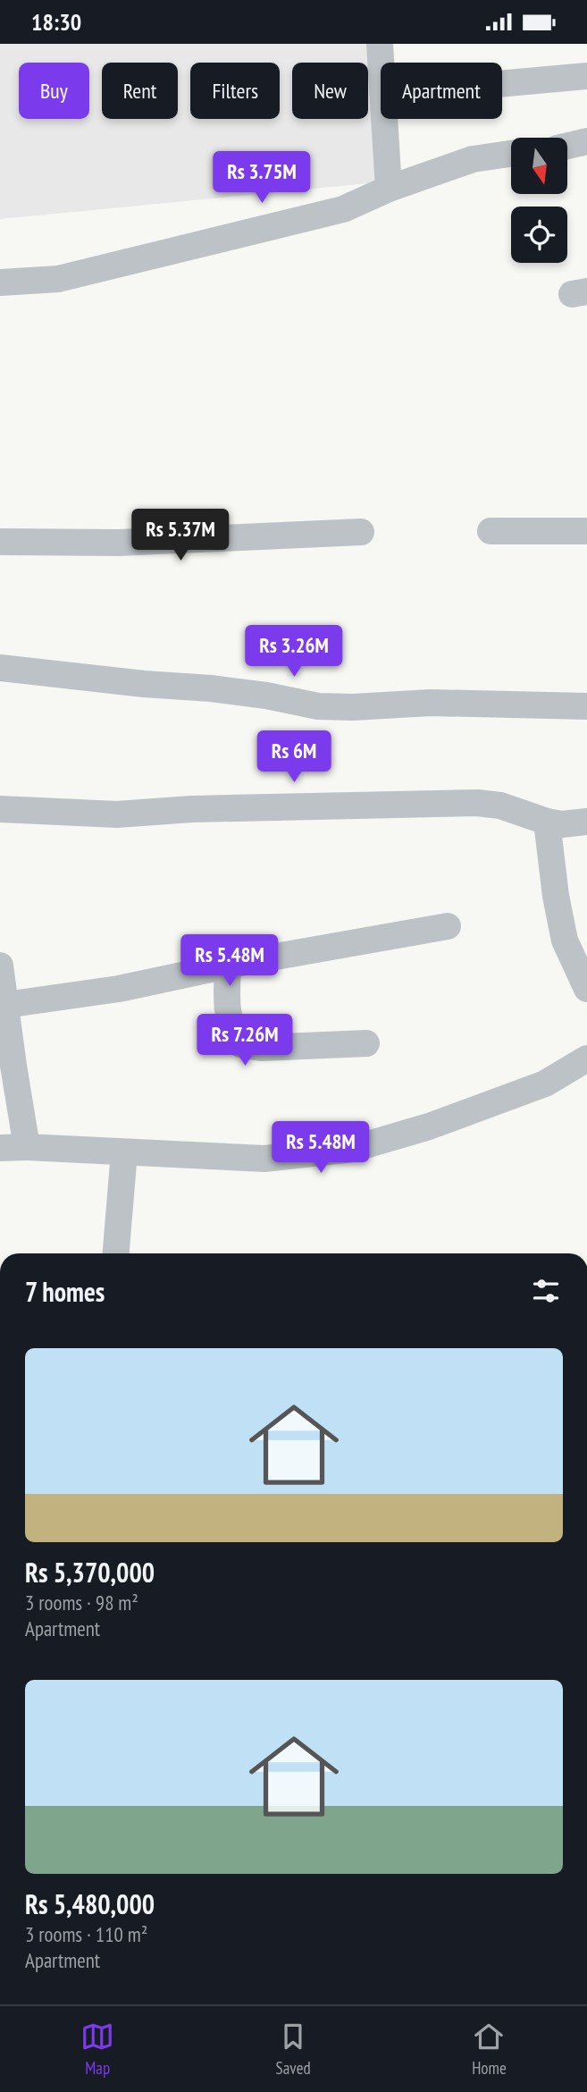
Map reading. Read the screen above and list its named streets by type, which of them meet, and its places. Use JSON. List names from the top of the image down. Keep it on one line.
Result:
{"north":"bottom","page":{"status":"18:30","chip":["Buy","Rent","Filters","New","Apartment"],"price":["Rs 3.75M","Rs 5.37M","Rs 3.26M","Rs 6M","Rs 5.48M","Rs 7.26M","Rs 5.48M"],"heading":"7 homes","list":[{"name":"Rs 5,370,000","note":"3 rooms · 98 m² · Apartment"},{"name":"Rs 5,480,000","note":"3 rooms · 110 m² · Apartment"}],"tabs":["Map","Saved","Home"]}}
